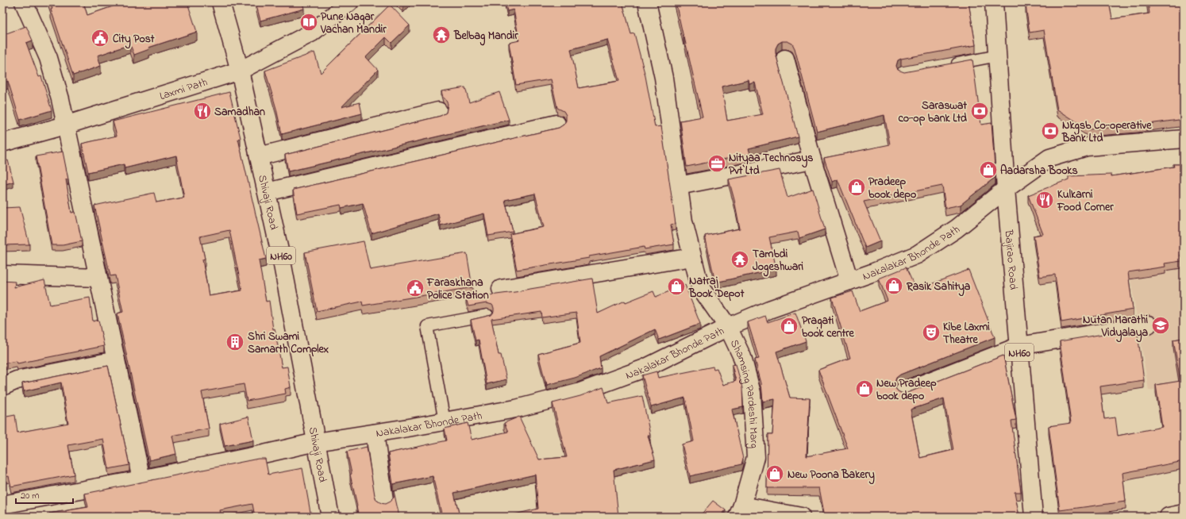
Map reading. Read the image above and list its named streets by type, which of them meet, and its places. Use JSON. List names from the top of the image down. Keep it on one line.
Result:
{"streets":{"main road":["Laxmi Path","Shivaji Road","Nakalakar Bhonde Path","NH60","Bajirao Road","Shamsing Pardeshi Marg"]},"crossings":[["Laxmi Path","Shivaji Road"],["Shivaji Road","Nakalakar Bhonde Path"],["Nakalakar Bhonde Path","Bajirao Road"],["Nakalakar Bhonde Path","Shamsing Pardeshi Marg"]],"places":{"library":["Pune Nagar Vachan Mandir"],"temple":["Belbag Mandir","Tambdi Jogeshwari"],"public building":["City Post","Faraskhana Police Station"],"restaurant":["Samadhan","Kulkarni Food Corner"],"bank":["Saraswat co-op bank Ltd","Nkgsb Co-operative Bank Ltd"],"office":["Nityaa Technosys Pvt Ltd"],"shop":["Aadarsha Books","Pradeep book depo","Rasik Sahitya","Natraj Book Depot","Pragati book centre","New Pradeep book depo","New Poona Bakery"],"school or university":["Nutan Marathi Vidyalaya"],"theatre":["Kibe Laxmi Theatre"],"building":["Shri Swami Samarth Complex"]},"scale_bar":"20 m"}
